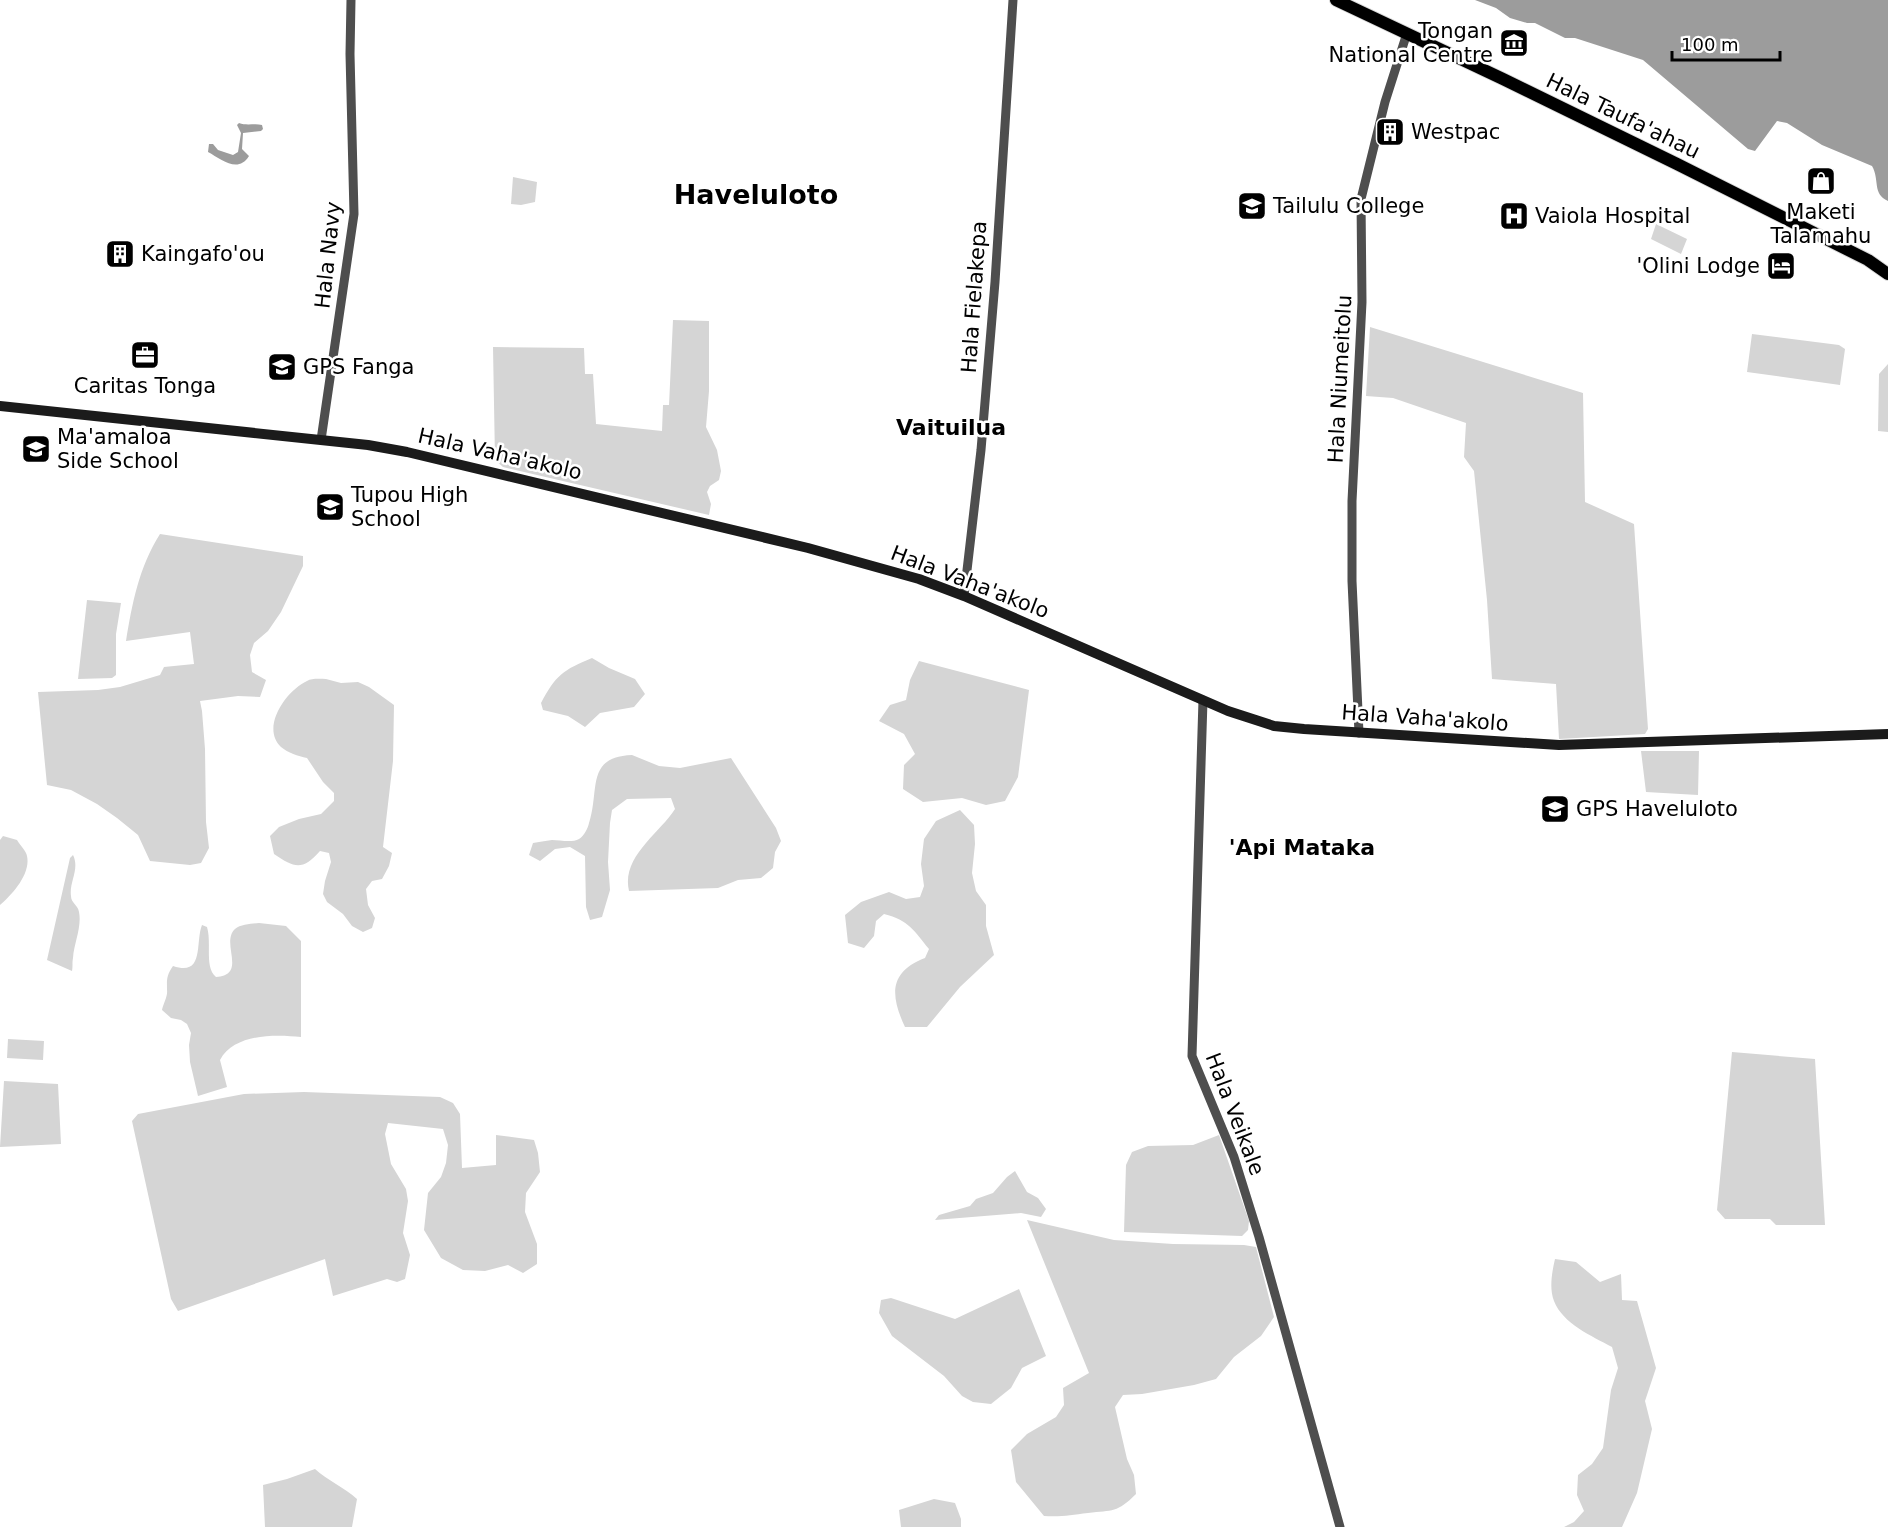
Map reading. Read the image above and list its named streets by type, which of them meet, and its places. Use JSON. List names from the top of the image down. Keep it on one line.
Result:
{"streets":{"main road":["Hala Taufa'ahau","Hala Vaha'akolo"],"street":["Hala Navy","Hala Fielakepa","Hala Niumeitolu","Hala Veikale"]},"crossings":[["Hala Taufa'ahau","Hala Niumeitolu"],["Hala Navy","Hala Vaha'akolo"],["Hala Fielakepa","Hala Vaha'akolo"],["Hala Niumeitolu","Hala Vaha'akolo"],["Hala Vaha'akolo","Hala Veikale"]],"districts":["Haveluloto","Vaituilua","'Api Mataka"],"places":{"museum":["Tongan National Centre"],"building":["Westpac","Kaingafo'ou"],"shop":["Maketi Talamahu"],"school or university":["Tailulu College","GPS Fanga","Ma'amaloa Side School","Tupou High School","GPS Haveluloto"],"hospital":["Vaiola Hospital"],"hotel":["'Olini Lodge"],"office":["Caritas Tonga"]},"scale_bar":"100 m"}
